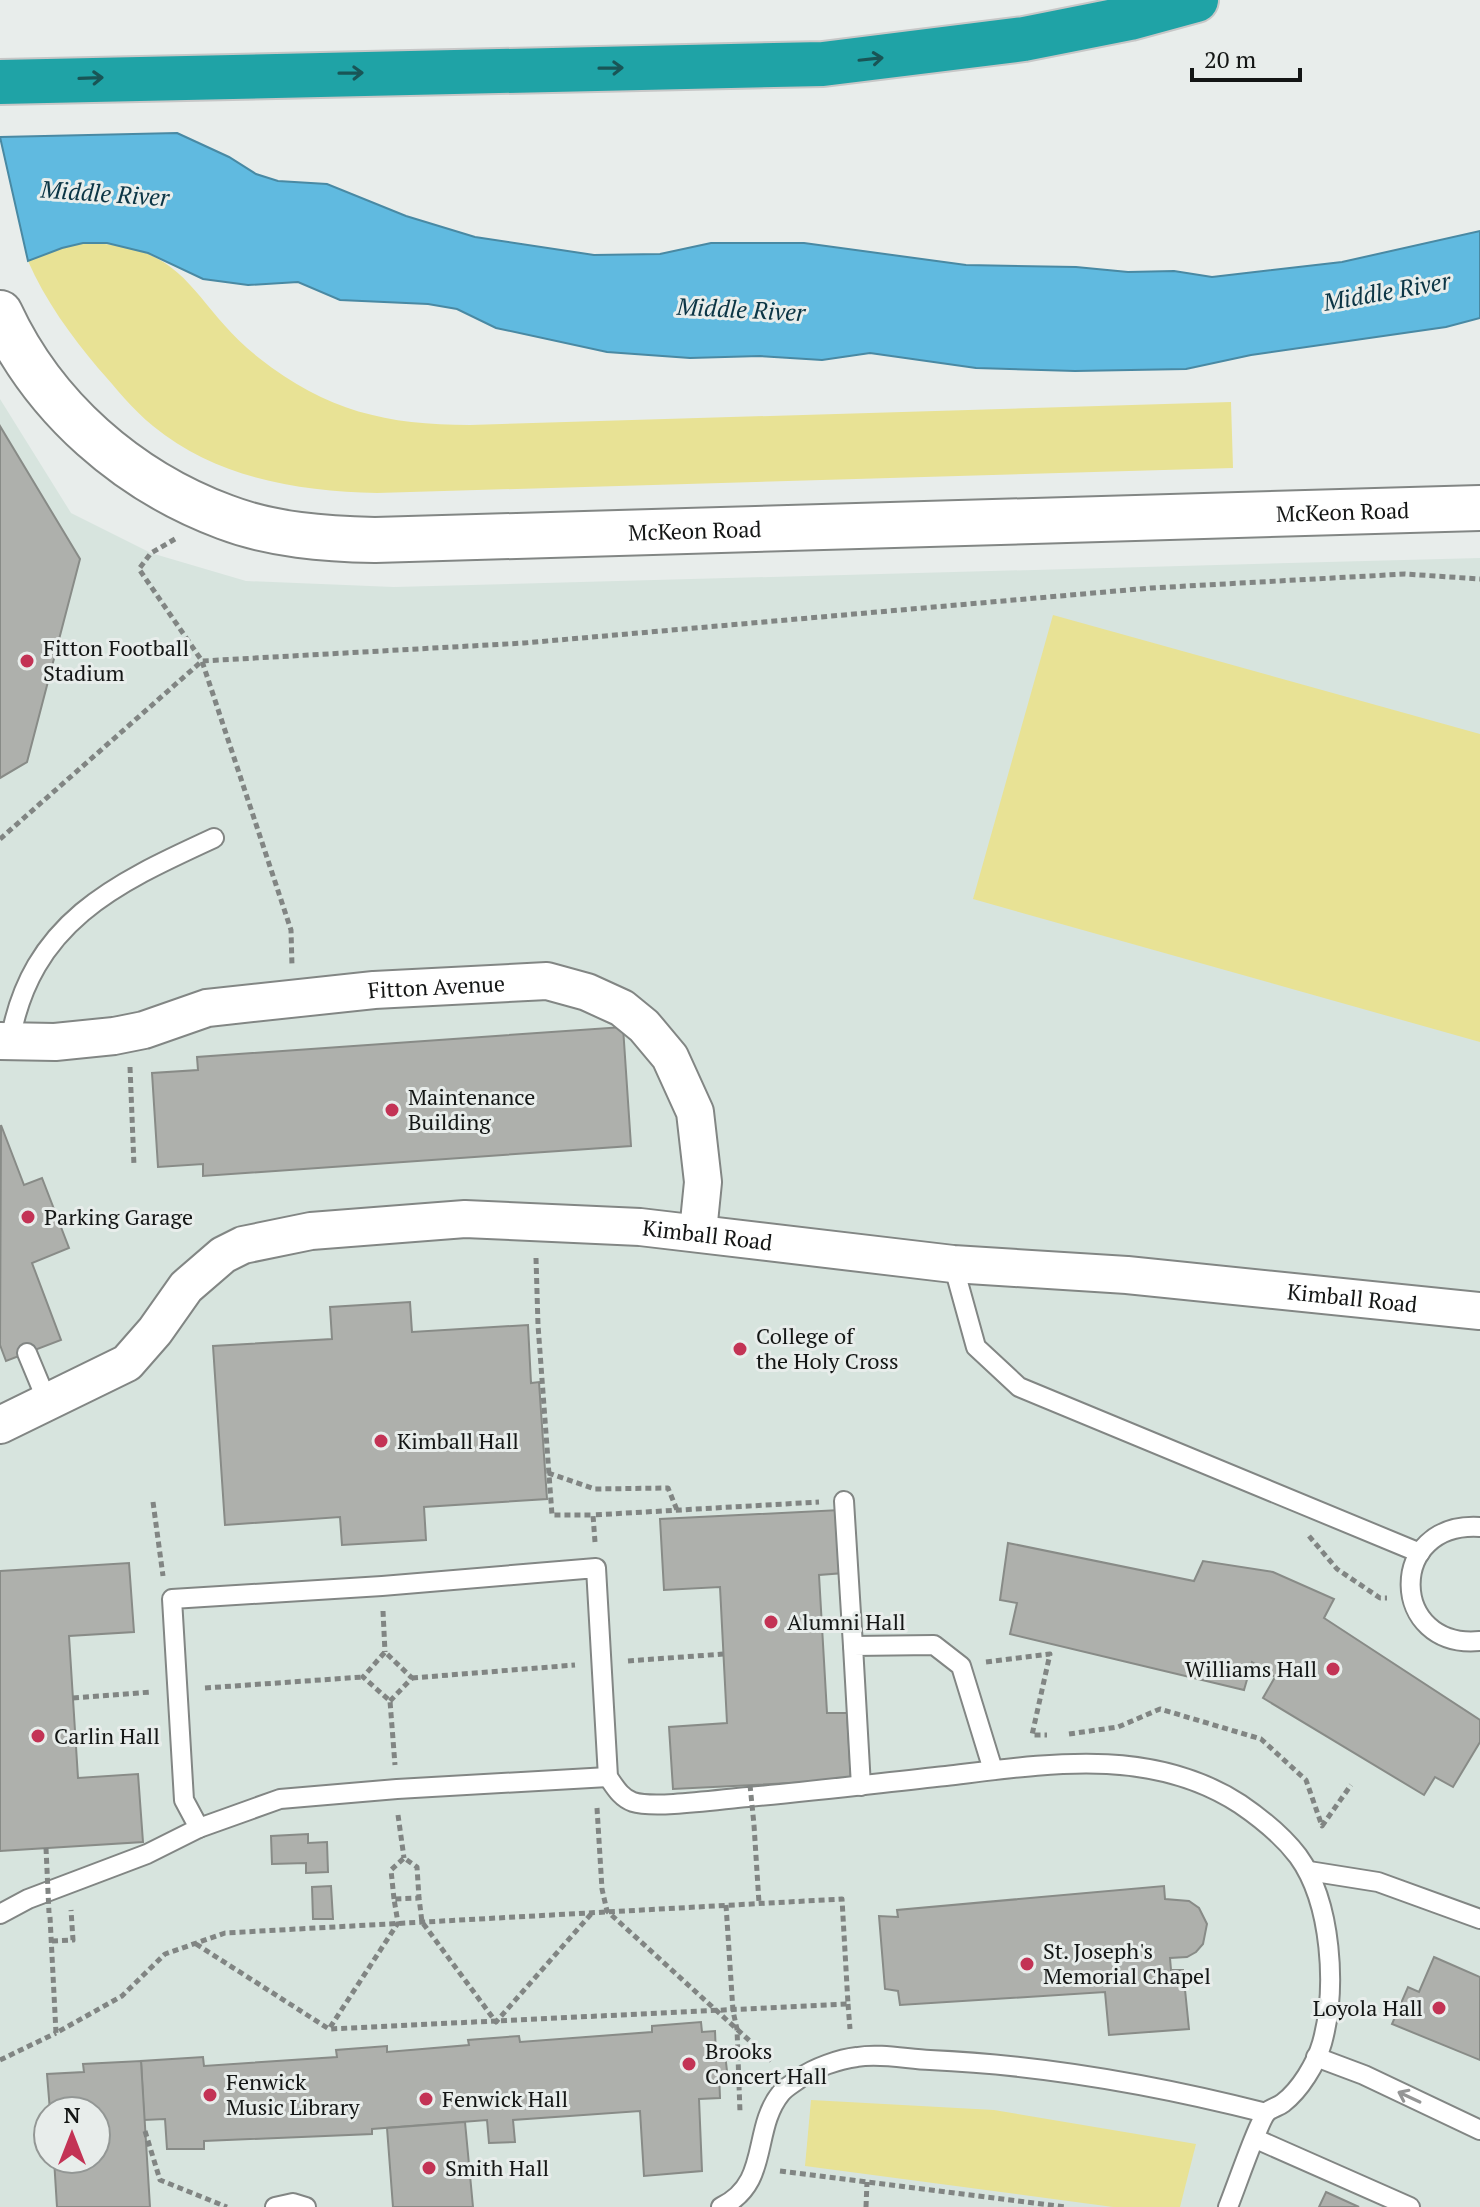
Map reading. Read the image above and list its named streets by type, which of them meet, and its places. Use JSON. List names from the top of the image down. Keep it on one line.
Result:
{"streets":{"main road":["McKeon Road"],"street":["Fitton Avenue","Kimball Road"]},"crossings":[["Fitton Avenue","Kimball Road"]],"water":["Middle River"],"places":["Fitton Football Stadium","Maintenance Building","Parking Garage","College of the Holy Cross","Kimball Hall","Alumni Hall","Williams Hall","Carlin Hall","St. Joseph's Memorial Chapel","Loyola Hall","Brooks Concert Hall","Fenwick Music Library","Fenwick Hall","Smith Hall"],"scale_bar":"20 m","north":"top"}
